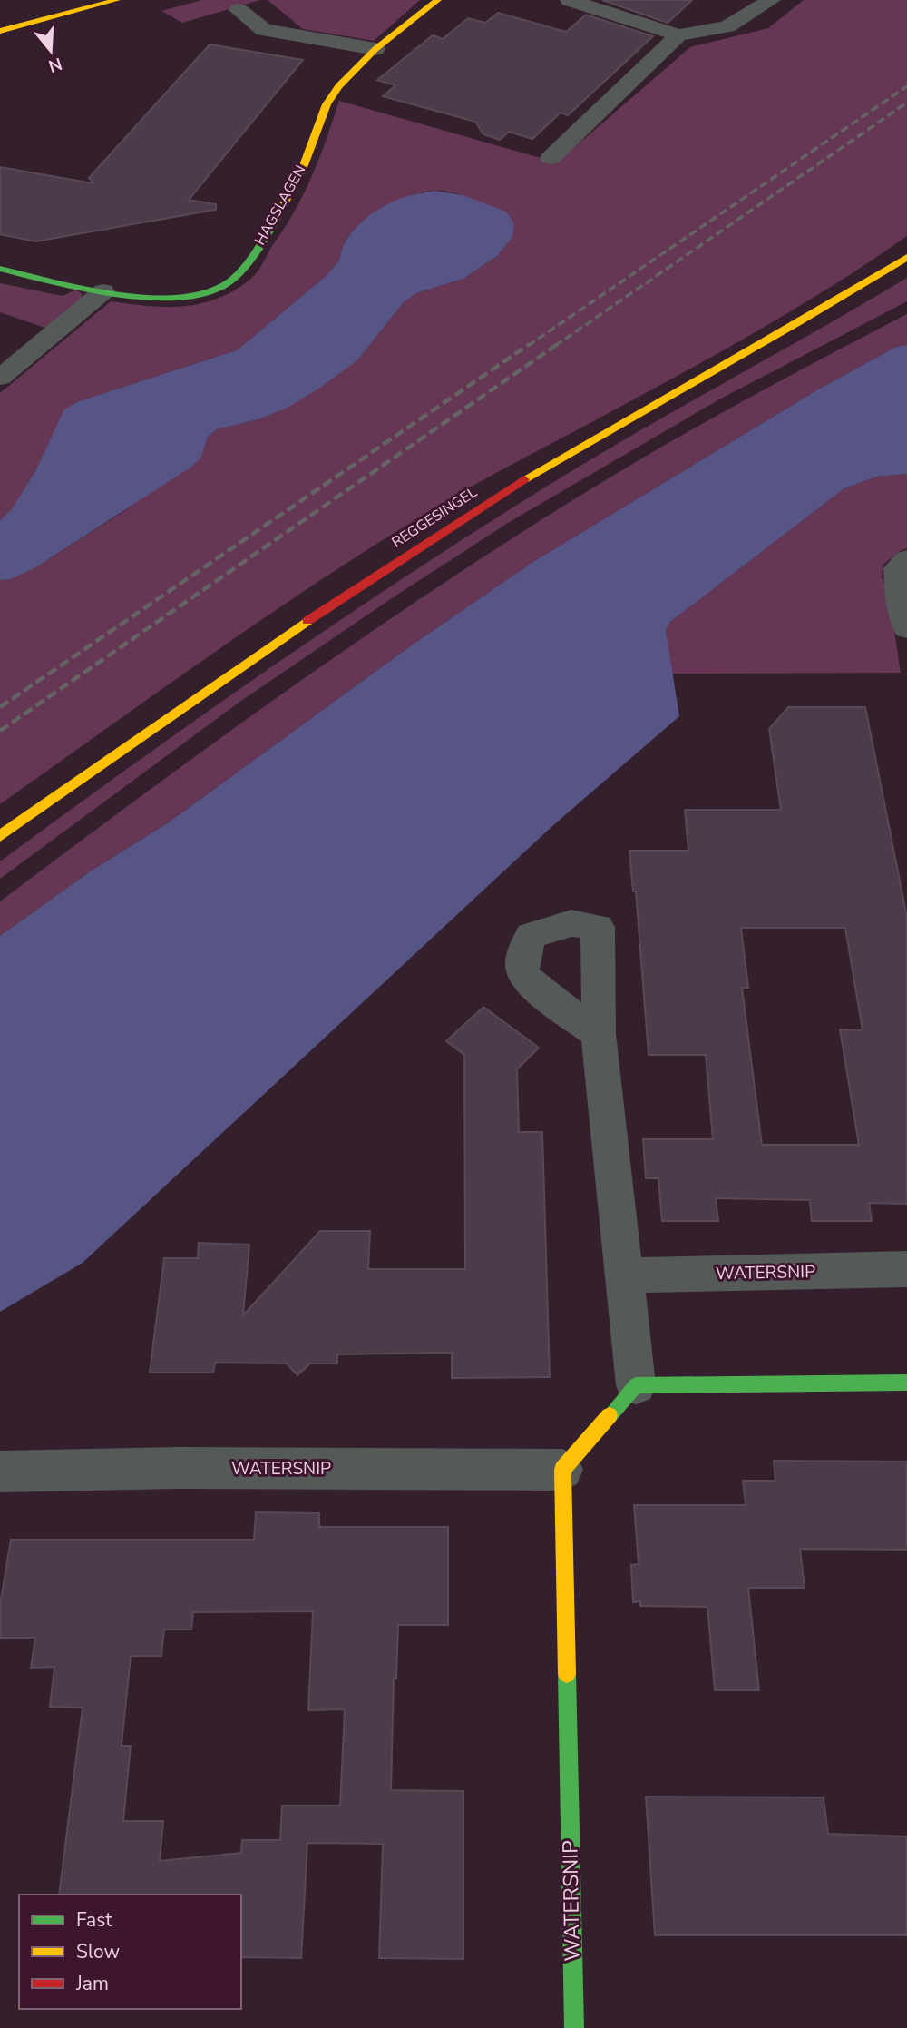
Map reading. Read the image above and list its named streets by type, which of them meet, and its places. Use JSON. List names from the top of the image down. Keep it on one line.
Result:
{"streets":{"street":["HAGSLAGEN","REGGESINGEL","WATERSNIP"]},"legend":["Fast","Slow","Jam"],"north":"bottom"}
